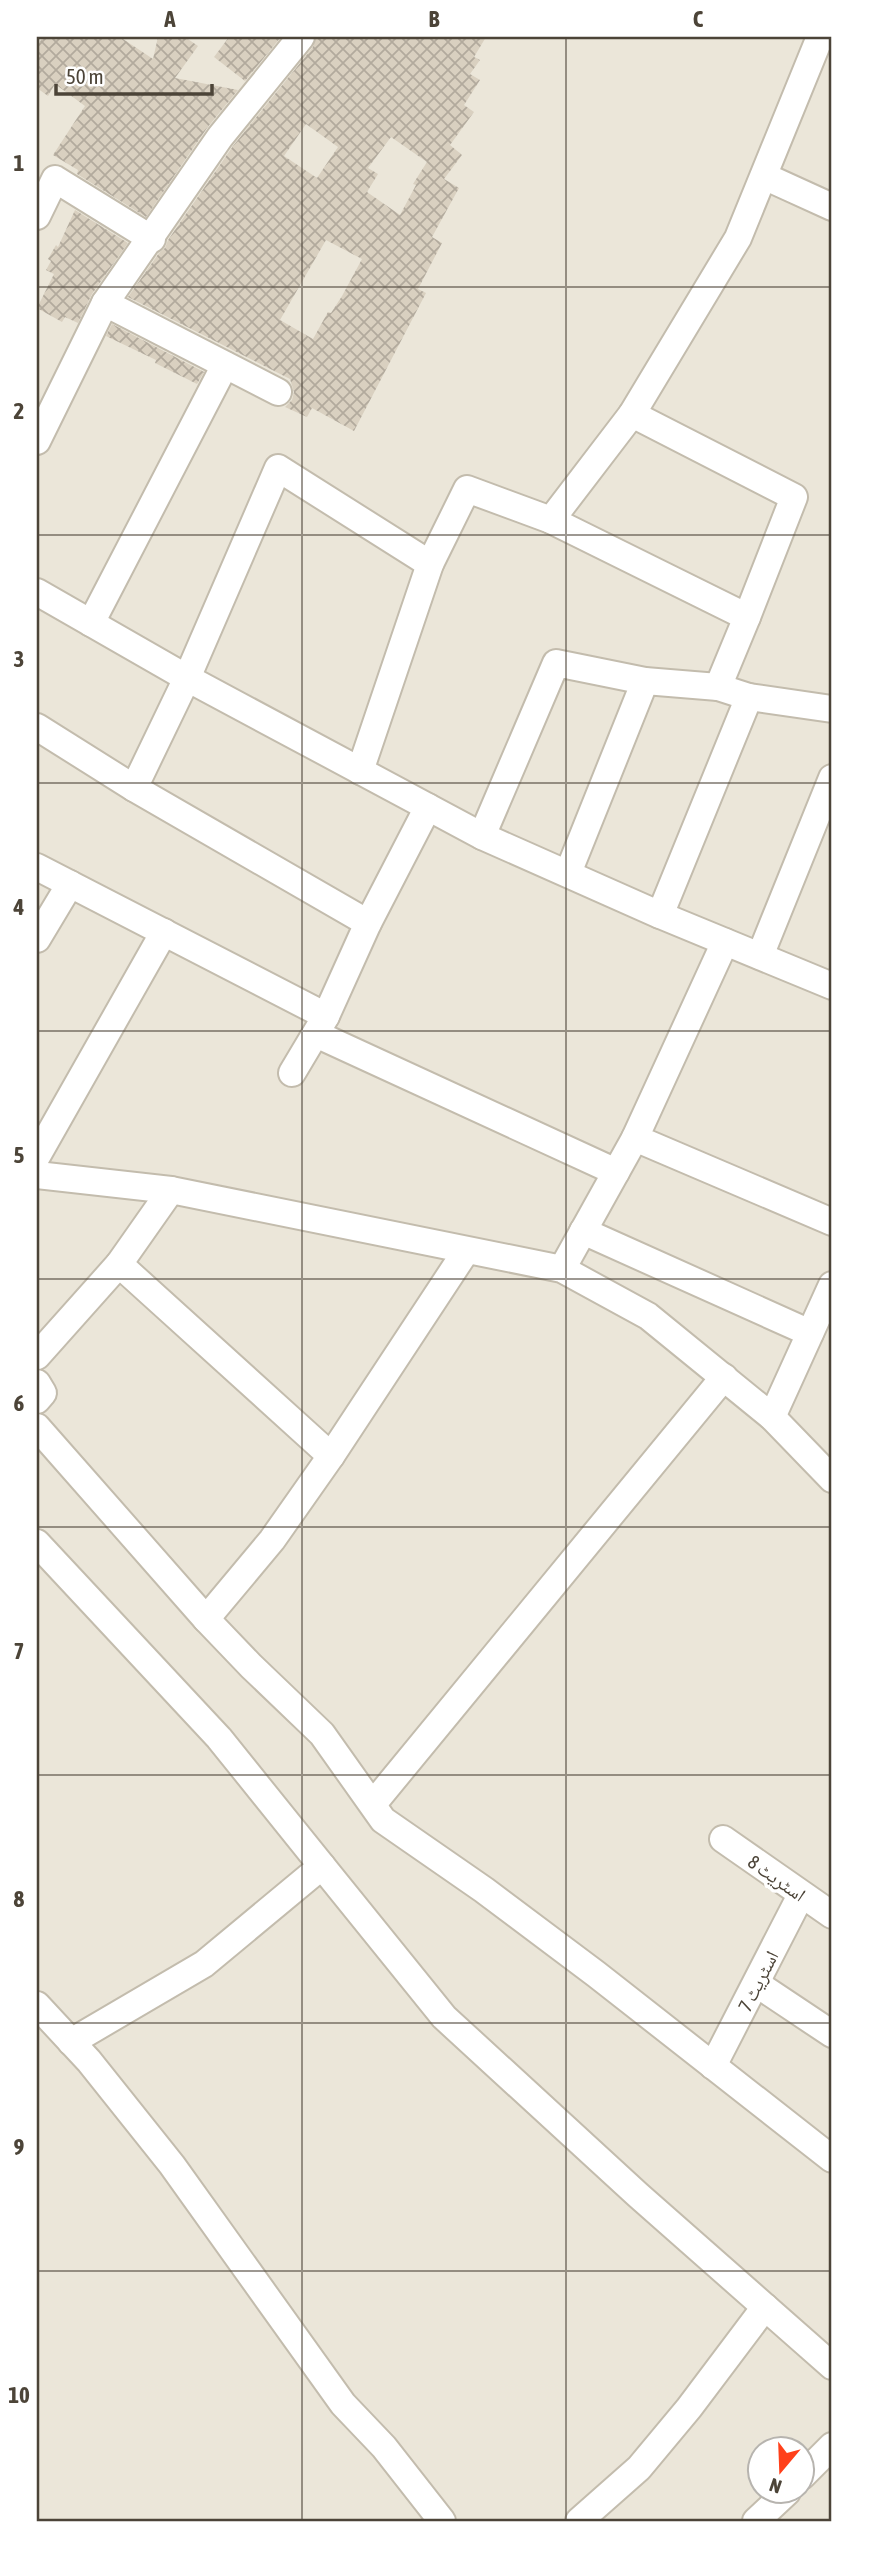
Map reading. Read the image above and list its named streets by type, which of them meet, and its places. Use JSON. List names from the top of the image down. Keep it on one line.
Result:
{"streets":{"street":["اسٹریٹ 8","اسٹریٹ 7"]},"crossings":[["اسٹریٹ 8","اسٹریٹ 7"]],"scale_bar":"50 m","north":"bottom","grid":{"columns":["A","B","C"],"rows":["1","2","3","4","5","6","7","8","9","10"]}}
